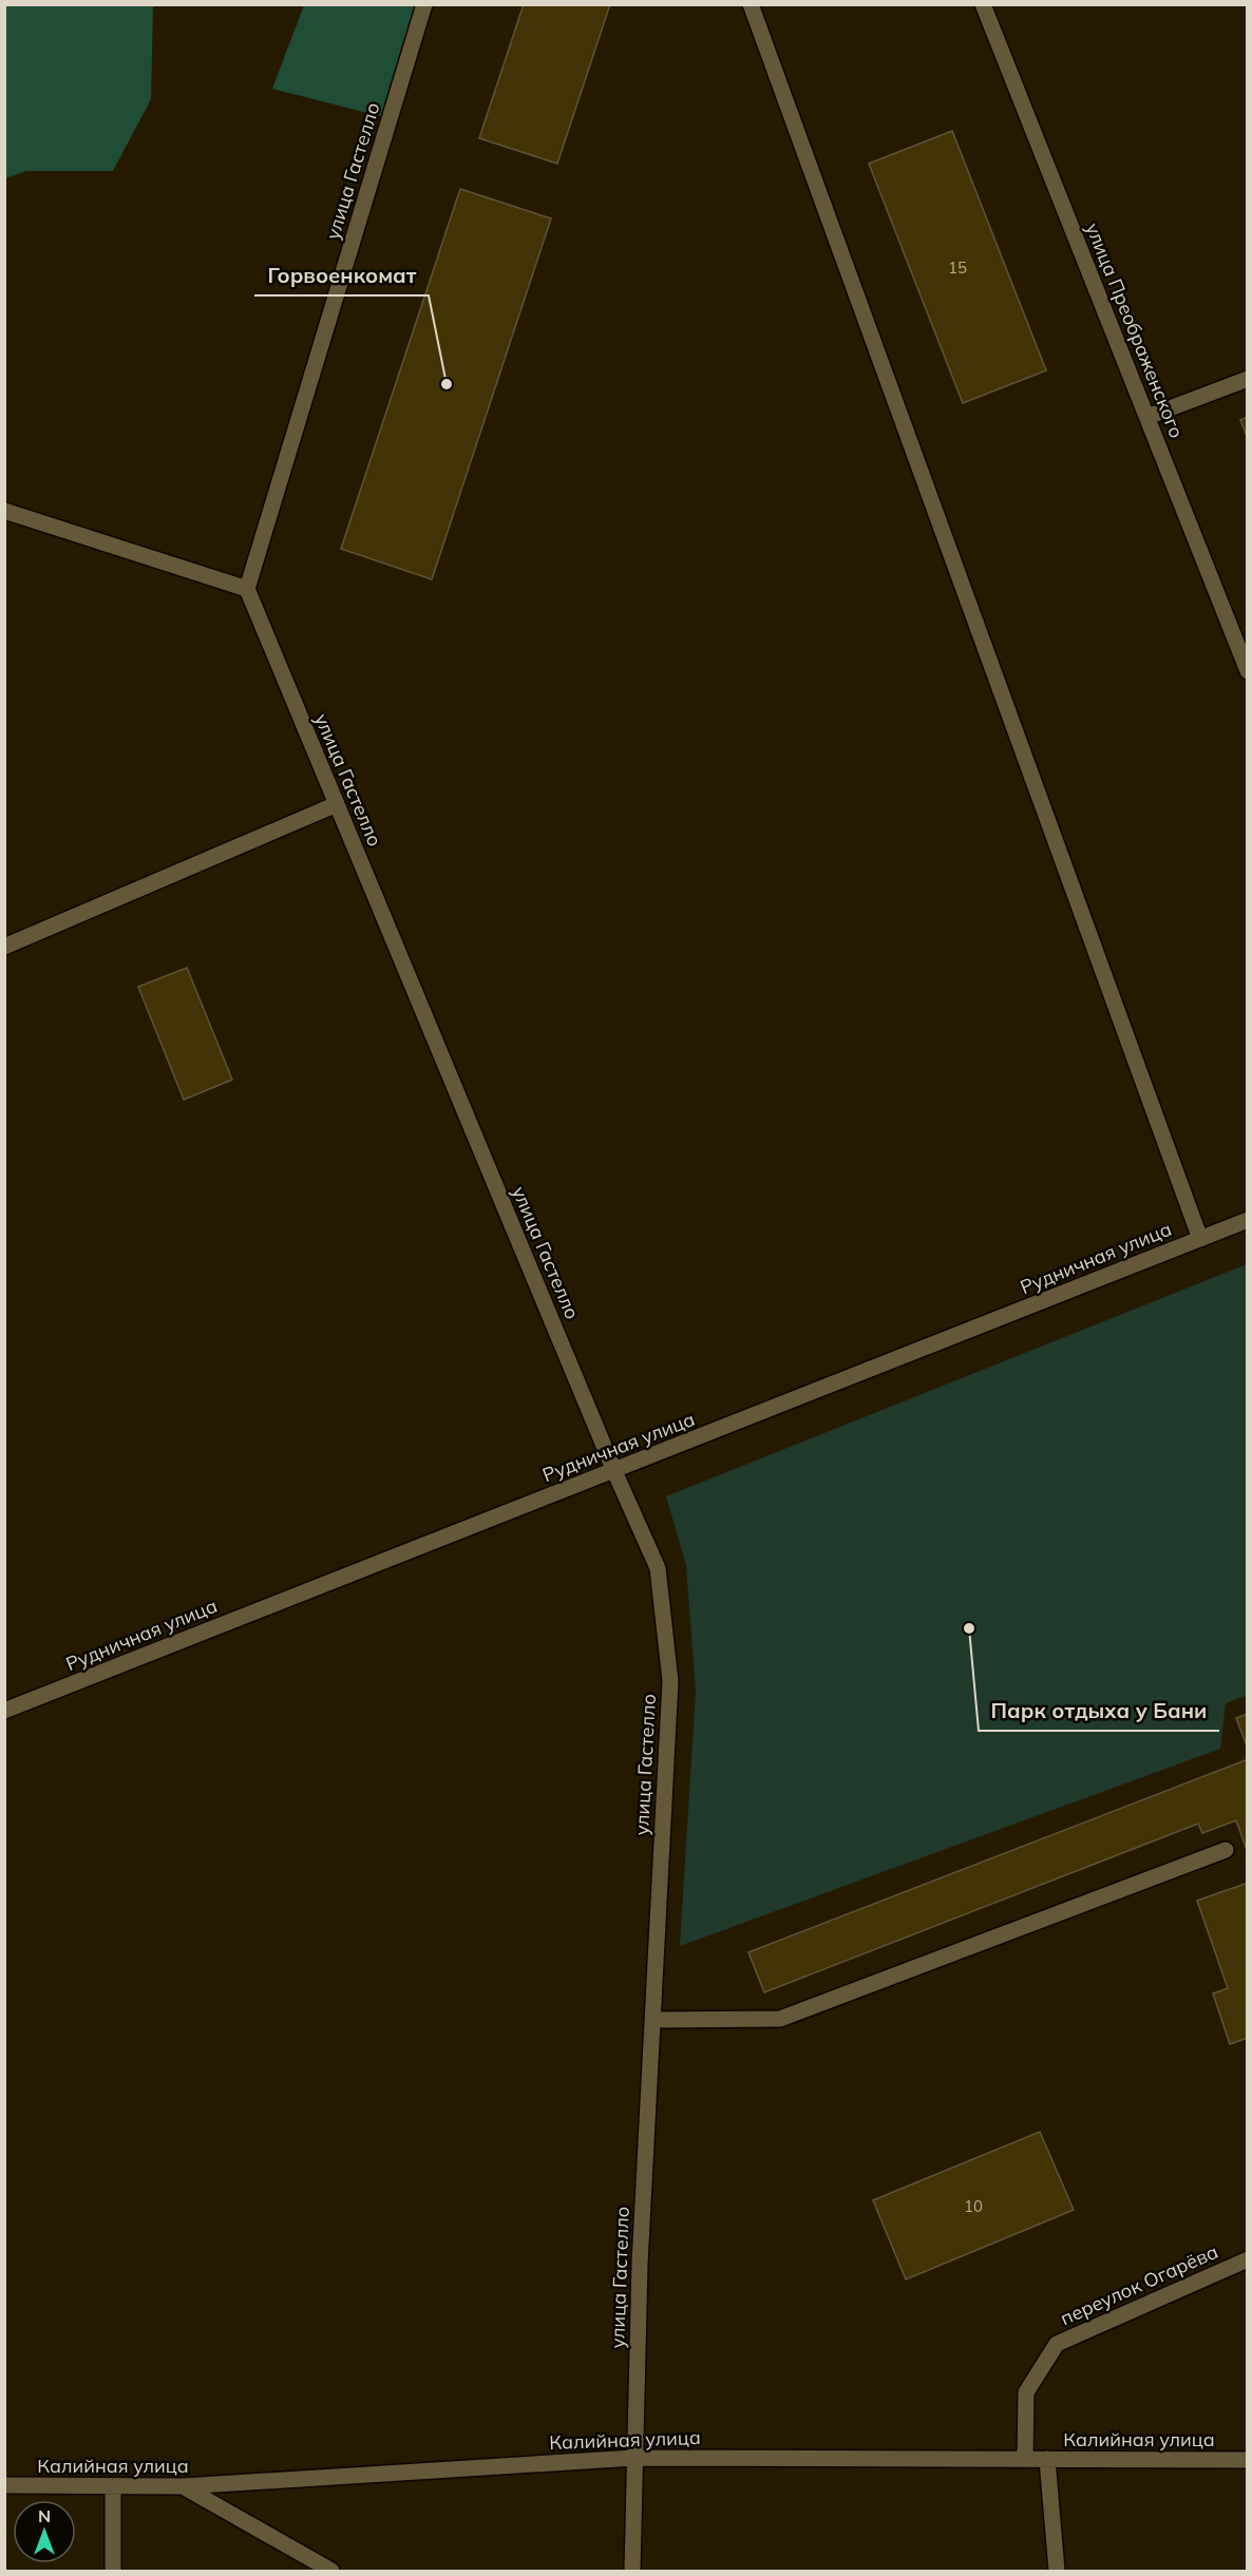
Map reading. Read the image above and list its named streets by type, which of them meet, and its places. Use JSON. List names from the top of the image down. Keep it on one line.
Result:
{"streets":{"street":["улица Гастелло","улица Преображенского","Рудничная улица","переулок Огарёва","Калийная улица"]},"crossings":[["улица Гастелло","Рудничная улица"],["улица Гастелло","Калийная улица"],["переулок Огарёва","Калийная улица"]],"places":["Горвоенкомат","Парк отдыха у Бани"],"house_numbers":["15","10"],"north":"top"}
